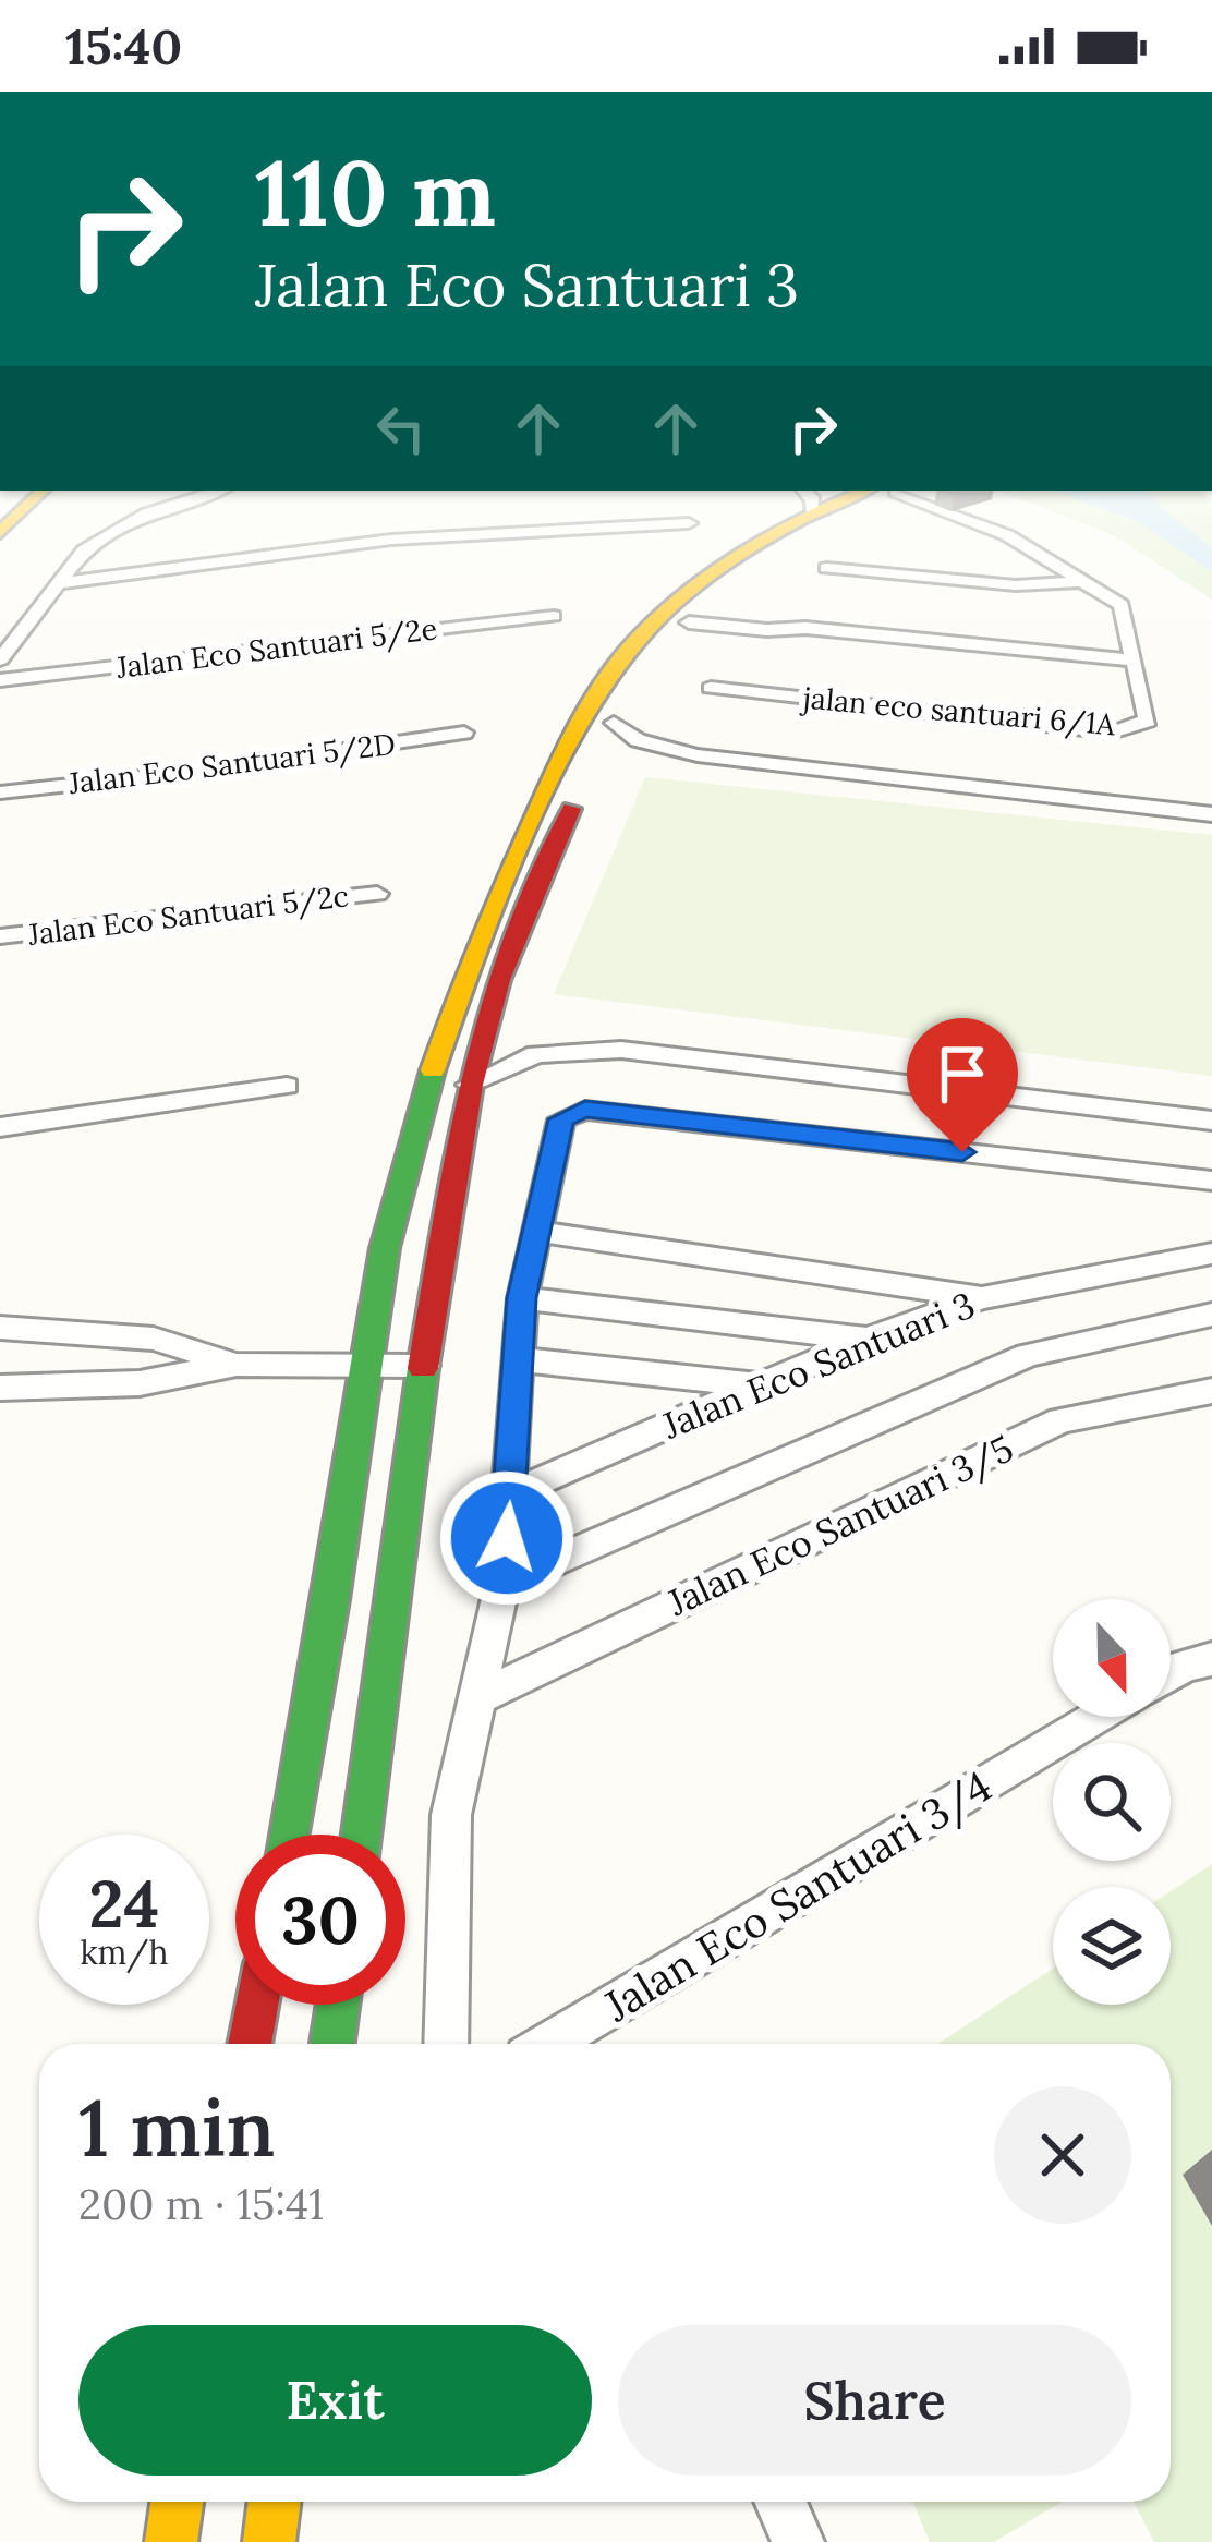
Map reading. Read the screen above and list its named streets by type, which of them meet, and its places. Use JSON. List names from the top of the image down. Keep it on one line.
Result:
{"streets":{"street":["Jalan Eco Santuari 5/2e","jalan eco santuari 6/1A","Jalan Eco Santuari 5/2D","Jalan Eco Santuari 5/2c","Jalan Eco Santuari 3","Jalan Eco Santuari 3/5","Jalan Eco Santuari 3/4"]},"north":"bottom","page":{"status":"15:40","turn":["110 m","Jalan Eco Santuari 3"],"speed":"24 km/h","limit":"30","heading":["1 min","200 m · 15:41"],"buttons":["Exit","Share"]}}
